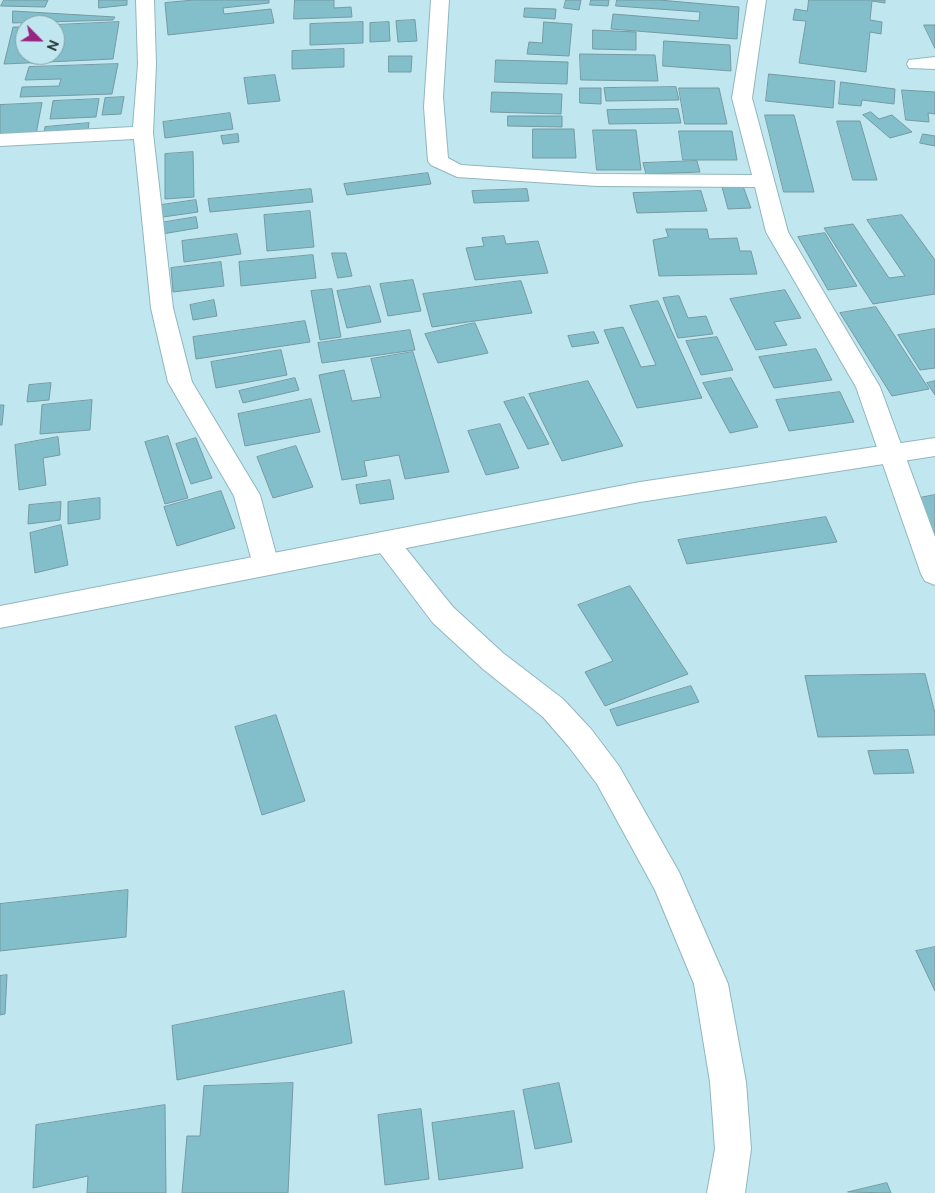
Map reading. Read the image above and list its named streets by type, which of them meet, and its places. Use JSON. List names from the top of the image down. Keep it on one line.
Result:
{"north":"bottom right"}
